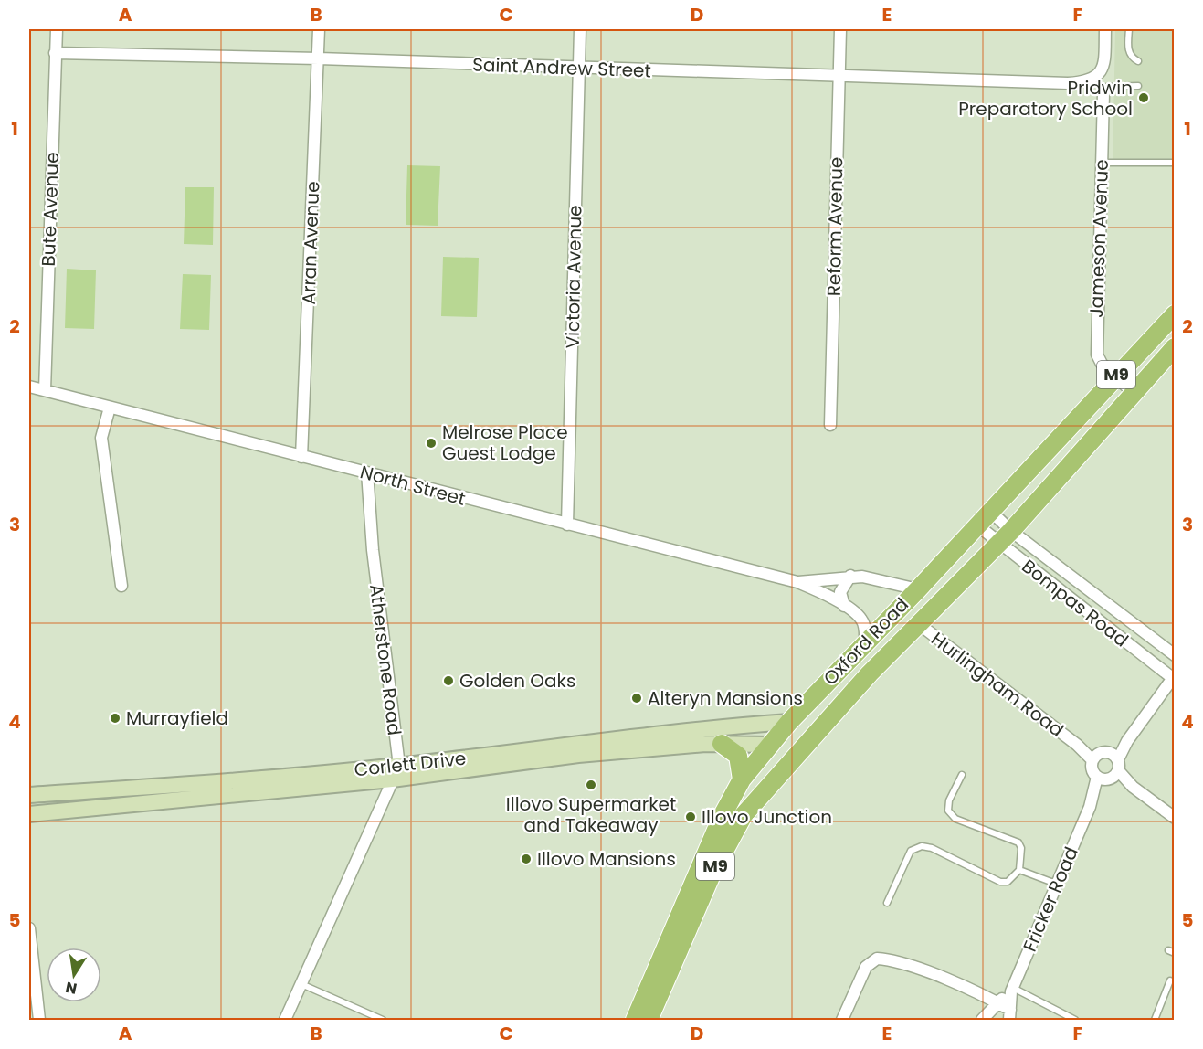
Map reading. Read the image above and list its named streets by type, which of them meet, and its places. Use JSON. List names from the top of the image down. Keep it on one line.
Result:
{"streets":{"main road":["M9","Oxford Road","Corlett Drive"],"street":["Saint Andrew Street","Bute Avenue","Reform Avenue","Jameson Avenue","Arran Avenue","Victoria Avenue","North Street","Bompas Road","Atherstone Road","Hurlingham Road","Fricker Road"]},"crossings":[["Saint Andrew Street","Bute Avenue"],["Saint Andrew Street","Reform Avenue"],["Saint Andrew Street","Arran Avenue"],["Saint Andrew Street","Victoria Avenue"],["Bute Avenue","North Street"],["Jameson Avenue","Oxford Road"],["Arran Avenue","North Street"],["Victoria Avenue","North Street"],["North Street","Oxford Road"],["North Street","Atherstone Road"],["Bompas Road","Oxford Road"],["Bompas Road","Fricker Road"],["Oxford Road","Hurlingham Road"],["Oxford Road","Corlett Drive"],["Atherstone Road","Corlett Drive"],["Hurlingham Road","Fricker Road"]],"places":["Pridwin Preparatory School","Melrose Place Guest Lodge","Golden Oaks","Alteryn Mansions","Murrayfield","Illovo Supermarket and Takeaway","Illovo Junction","Illovo Mansions"],"north":"bottom","grid":{"columns":["A","B","C","D","E","F"],"rows":["1","2","3","4","5"]}}
